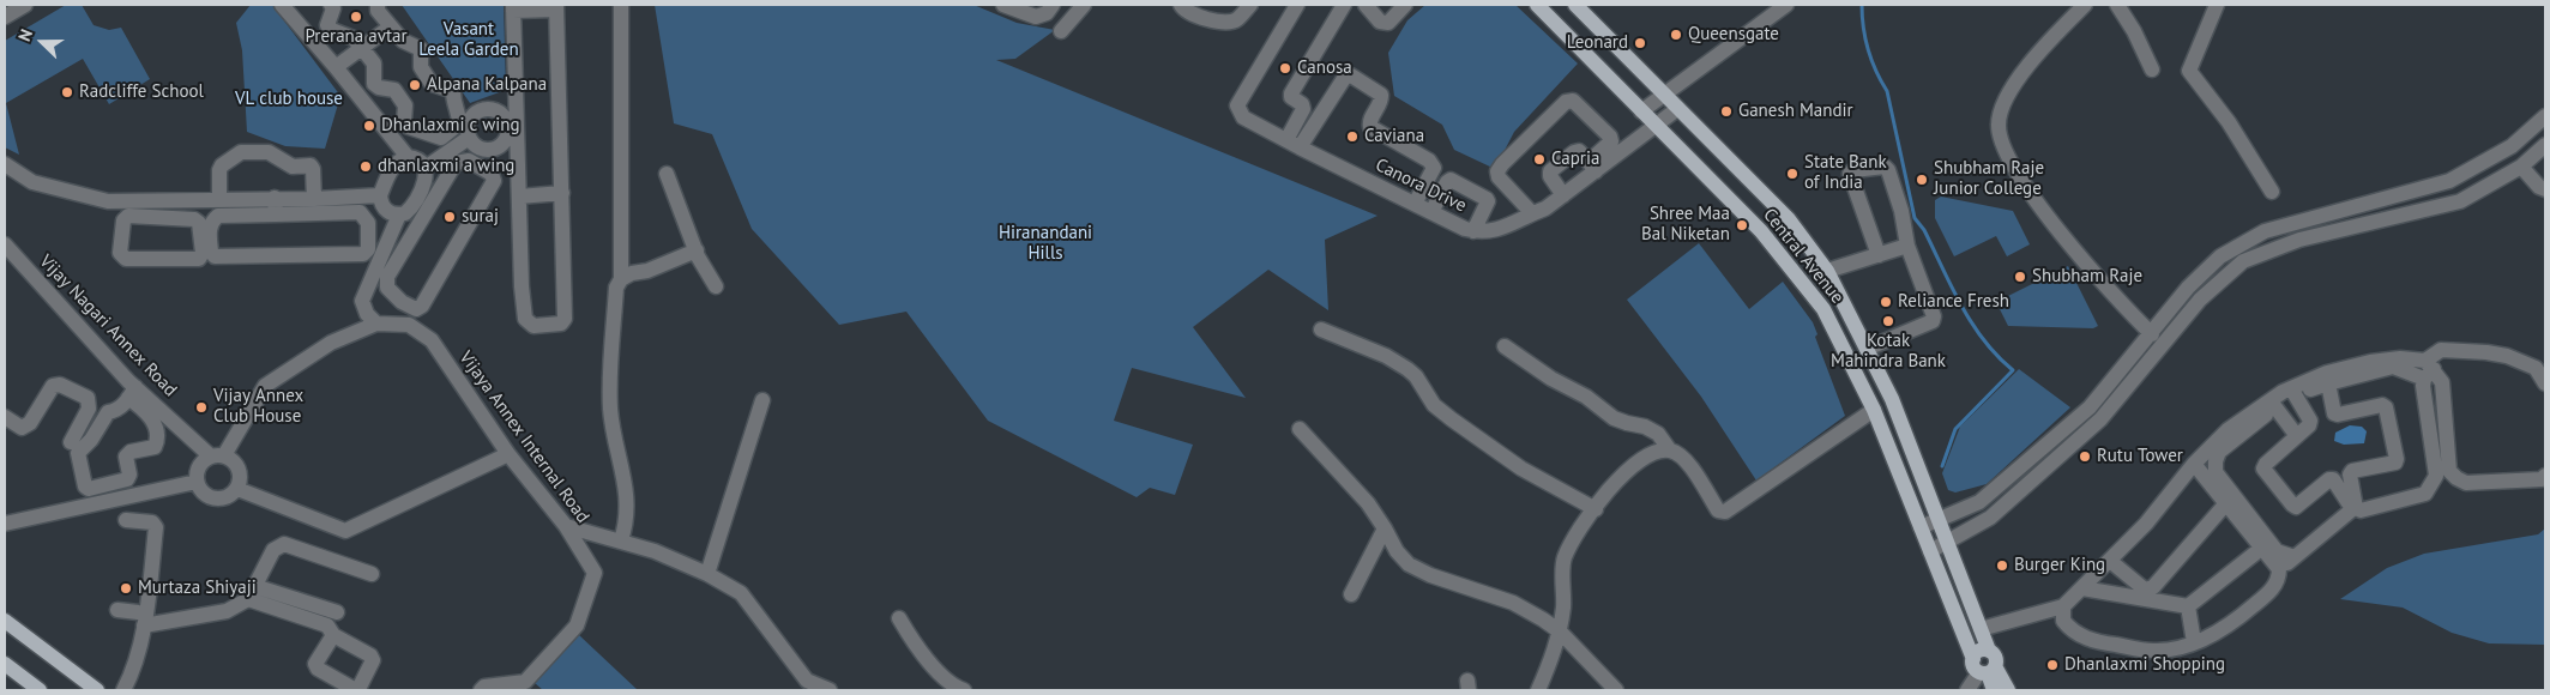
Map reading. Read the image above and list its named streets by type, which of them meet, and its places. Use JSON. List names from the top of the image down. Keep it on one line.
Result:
{"streets":{"main road":["Central Avenue"],"street":["Canora Drive","Vijay Nagari Annex Road","Vijaya Annex Internal Road"]},"crossings":[["Canora Drive","Central Avenue"],["Vijay Nagari Annex Road","Vijaya Annex Internal Road"]],"parks":["Vasant Leela Garden","VL club house","Hiranandani Hills"],"places":["Prerana avtar","Queensgate","Leonard","Canosa","Alpana Kalpana","Radcliffe School","Ganesh Mandir","Dhanlaxmi c wing","Caviana","Capria","dhanlaxmi a wing","State Bank of India","Shubham Raje Junior College","suraj","Shree Maa Bal Niketan","Shubham Raje","Reliance Fresh","Kotak Mahindra Bank","Vijay Annex Club House","Rutu Tower","Burger King","Murtaza Shiyaji","Dhanlaxmi Shopping"],"north":"left"}
